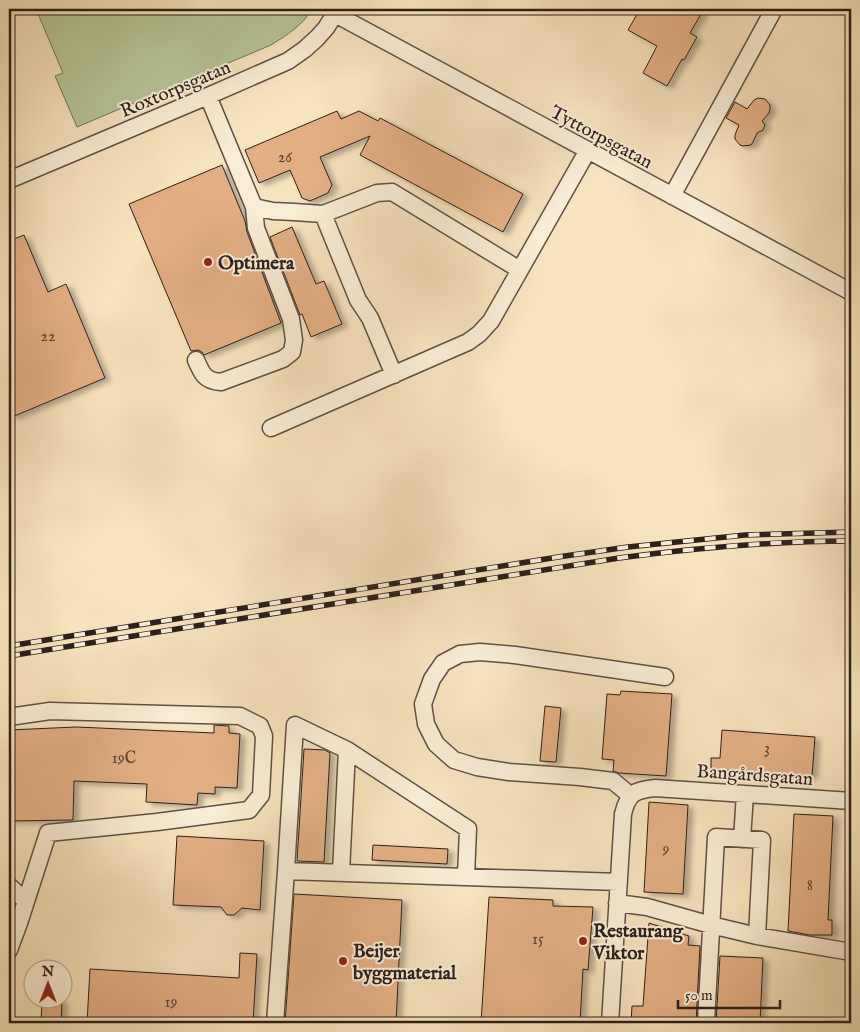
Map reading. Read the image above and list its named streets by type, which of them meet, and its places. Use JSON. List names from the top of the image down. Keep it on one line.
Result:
{"streets":{"street":["Roxtorpsgatan","Tyttorpsgatan","Bangårdsgatan"]},"crossings":[["Roxtorpsgatan","Tyttorpsgatan"]],"places":["Optimera","Restaurang Viktor","Beijer byggmaterial"],"house_numbers":["26","22","3","19C","9","8","15","19"],"scale_bar":"50 m","north":"top"}
